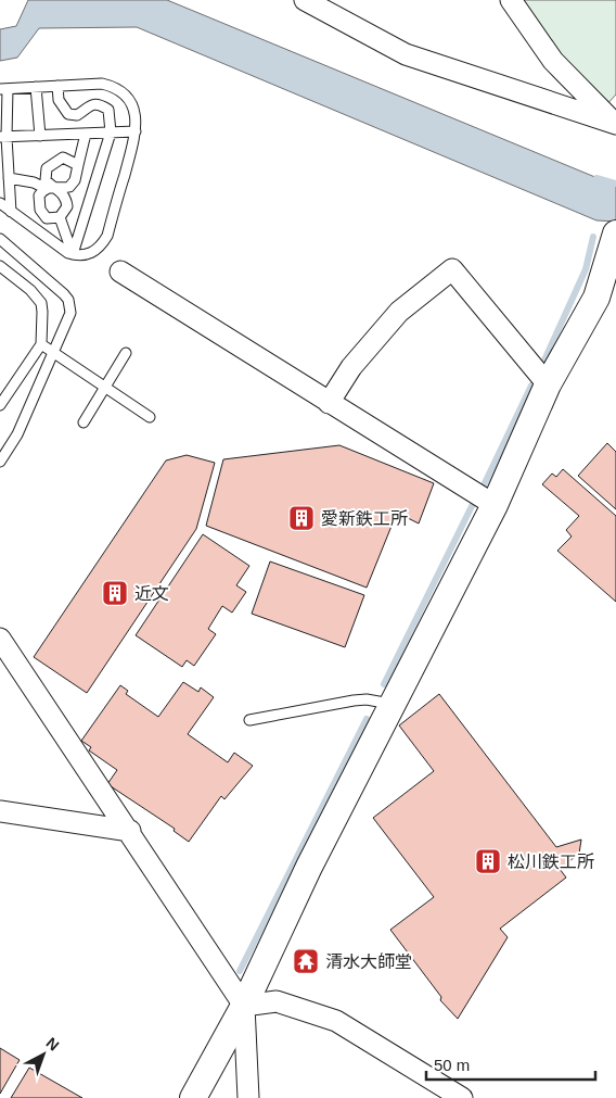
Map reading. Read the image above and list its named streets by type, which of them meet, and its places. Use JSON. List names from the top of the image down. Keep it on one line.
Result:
{"places":{"building":["愛新鉄工所","近文","松川鉄工所"],"temple":["清水大師堂"]},"scale_bar":"50 m","north":"top right"}
